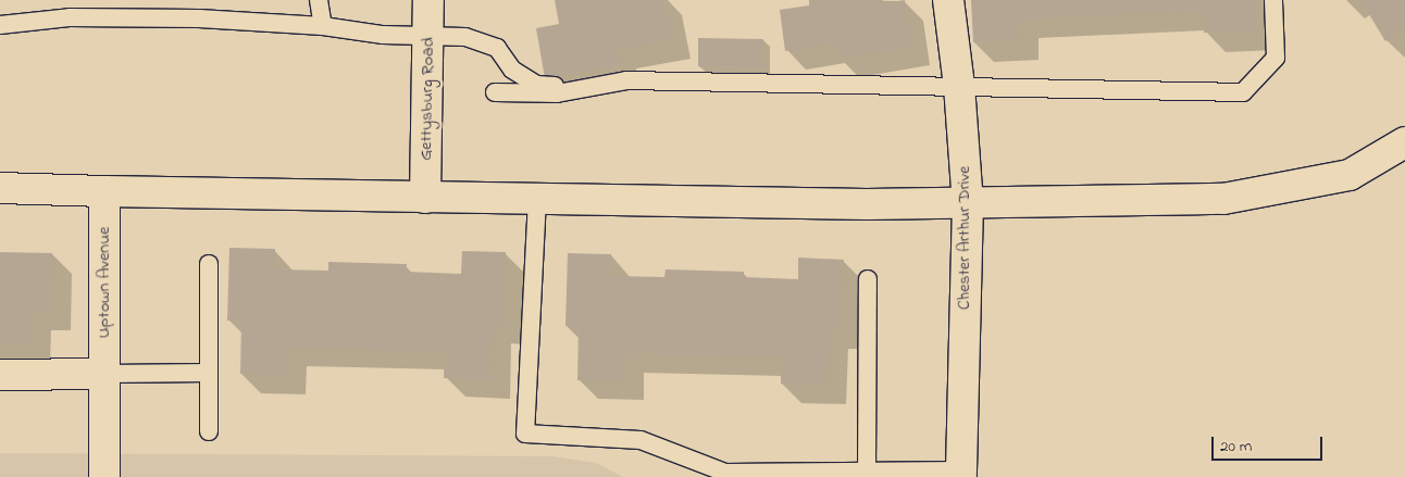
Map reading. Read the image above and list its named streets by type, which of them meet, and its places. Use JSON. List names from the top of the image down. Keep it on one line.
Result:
{"streets":{"street":["Gettysburg Road","Chester Arthur Drive","Uptown Avenue"]},"scale_bar":"20 m"}
